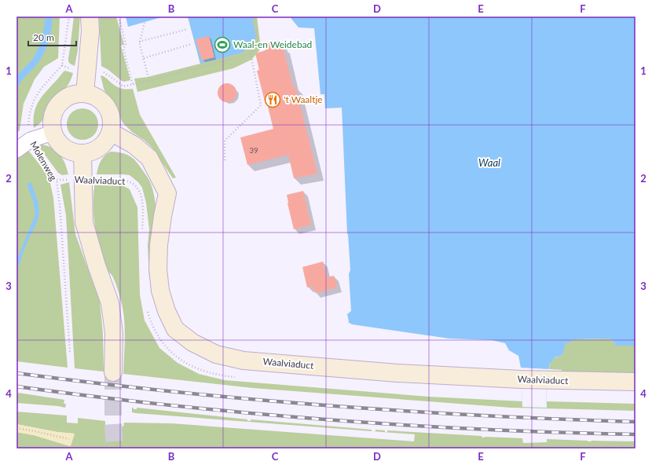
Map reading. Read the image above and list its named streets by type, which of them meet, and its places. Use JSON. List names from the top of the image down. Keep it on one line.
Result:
{"streets":{"street":["Waalviaduct"],"path":["Molenweg"]},"crossings":[["Molenweg","Waalviaduct"]],"water":["Waal"],"places":{"sports":["Waal-en Weidebad"],"restaurant":["'t Waaltje"]},"house_numbers":["39"],"scale_bar":"20 m","grid":{"columns":["A","B","C","D","E","F"],"rows":["1","2","3","4"]}}
